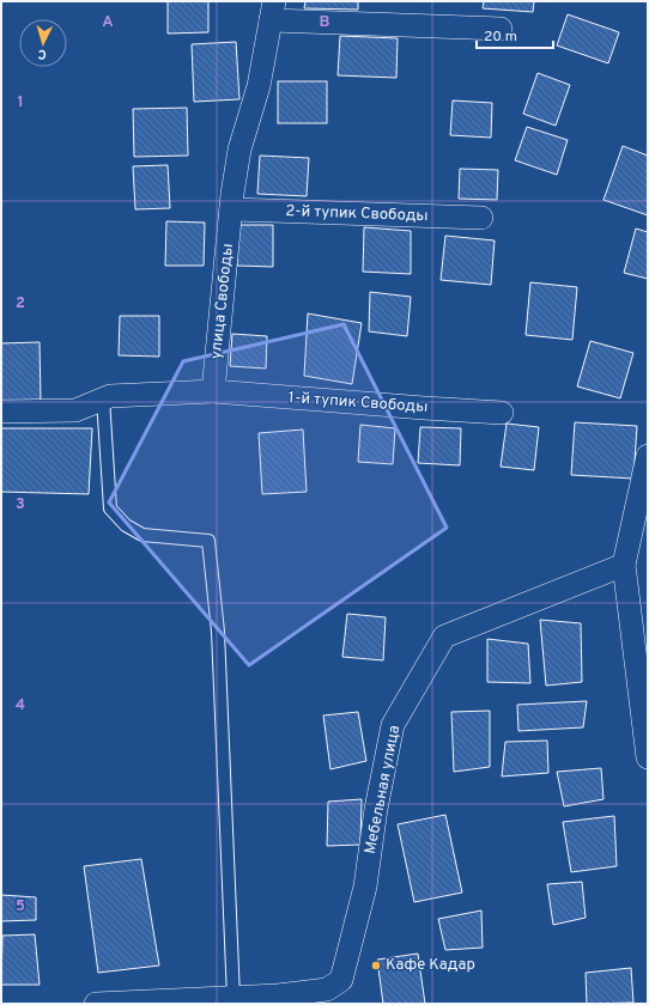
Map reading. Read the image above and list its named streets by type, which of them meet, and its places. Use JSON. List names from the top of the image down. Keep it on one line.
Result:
{"streets":{"street":["2-й тупик Свободы","улица Свободы","1-й тупик Свободы","Мебельная улица"]},"crossings":[["2-й тупик Свободы","улица Свободы"],["улица Свободы","1-й тупик Свободы"]],"places":["Кафе Кадар"],"scale_bar":"20 m","north":"bottom","grid":{"columns":["A","B"],"rows":["1","2","3","4","5"]}}
